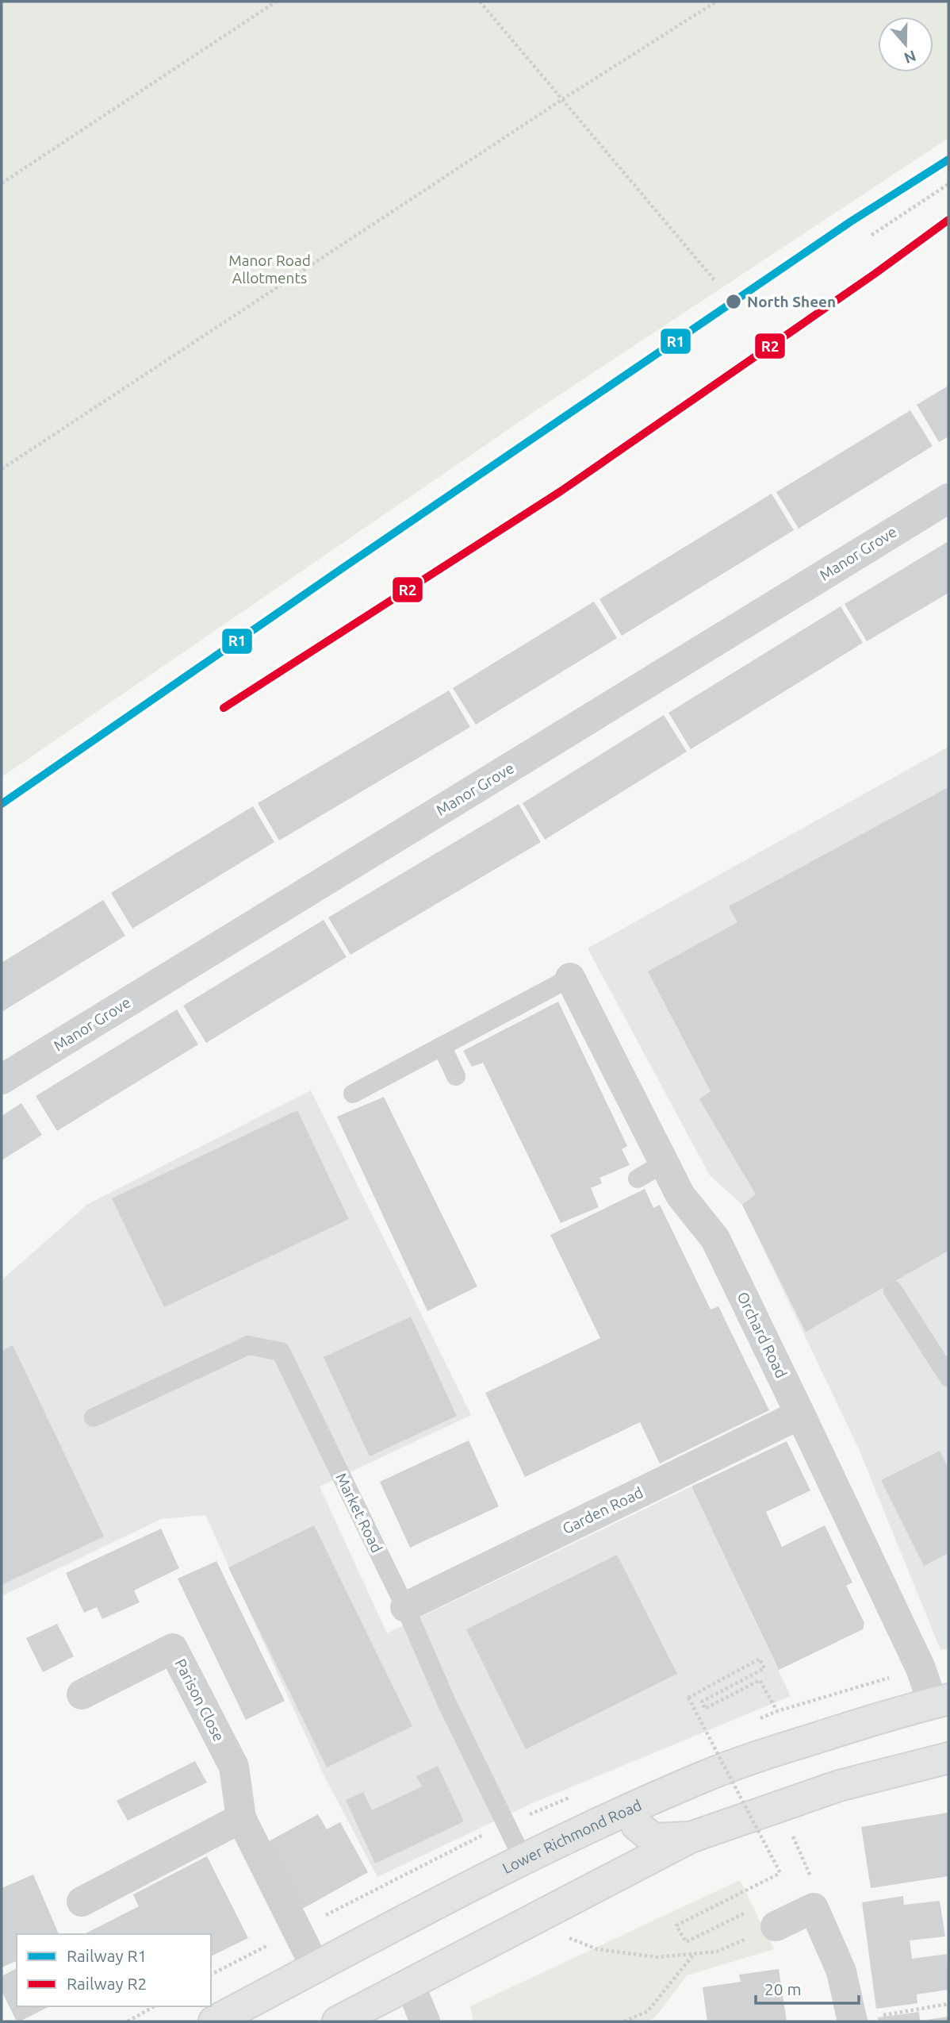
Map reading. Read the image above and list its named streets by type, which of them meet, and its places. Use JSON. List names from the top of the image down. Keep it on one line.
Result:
{"streets":{"highway":["Lower Richmond Road"],"street":["Manor Grove","Orchard Road","Garden Road","Parison Close"],"lane":["Market Road"]},"crossings":[["Orchard Road","Garden Road"],["Orchard Road","Lower Richmond Road"],["Garden Road","Market Road"],["Market Road","Lower Richmond Road"],["Parison Close","Lower Richmond Road"]],"parks":["Manor Road Allotments"],"places":["North Sheen"],"lines":["rail line R1","rail line R2"],"legend":["Railway R1","Railway R2"],"scale_bar":"20 m","north":"bottom"}
